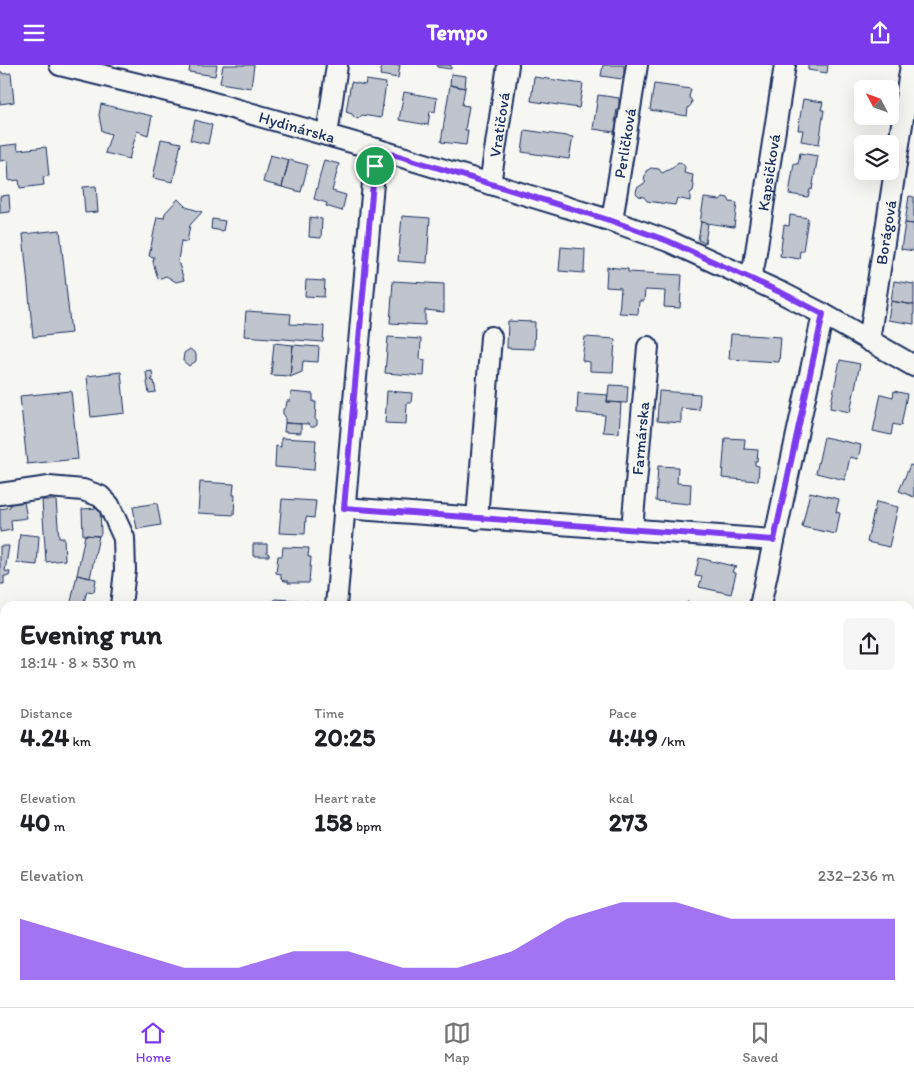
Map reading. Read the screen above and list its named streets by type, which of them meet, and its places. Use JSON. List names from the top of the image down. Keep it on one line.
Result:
{"streets":{"street":["Vratičová","Hydinárska","Perličková","Kapsičková","Borágová","Farmárska"]},"crossings":[["Vratičová","Hydinárska"],["Hydinárska","Perličková"],["Hydinárska","Kapsičková"],["Hydinárska","Borágová"]],"north":"top left","page":{"header":"Tempo","heading":["Evening run","18:14 · 8 × 530 m"],"stats":[["Distance","4.24 km"],["Time","20:25"],["Pace","4:49 /km"],["Elevation","40 m"],["Heart rate","158 bpm"],["kcal","273"]],"chart":["Elevation","232–236 m"],"tabs":["Home","Map","Saved"]}}
